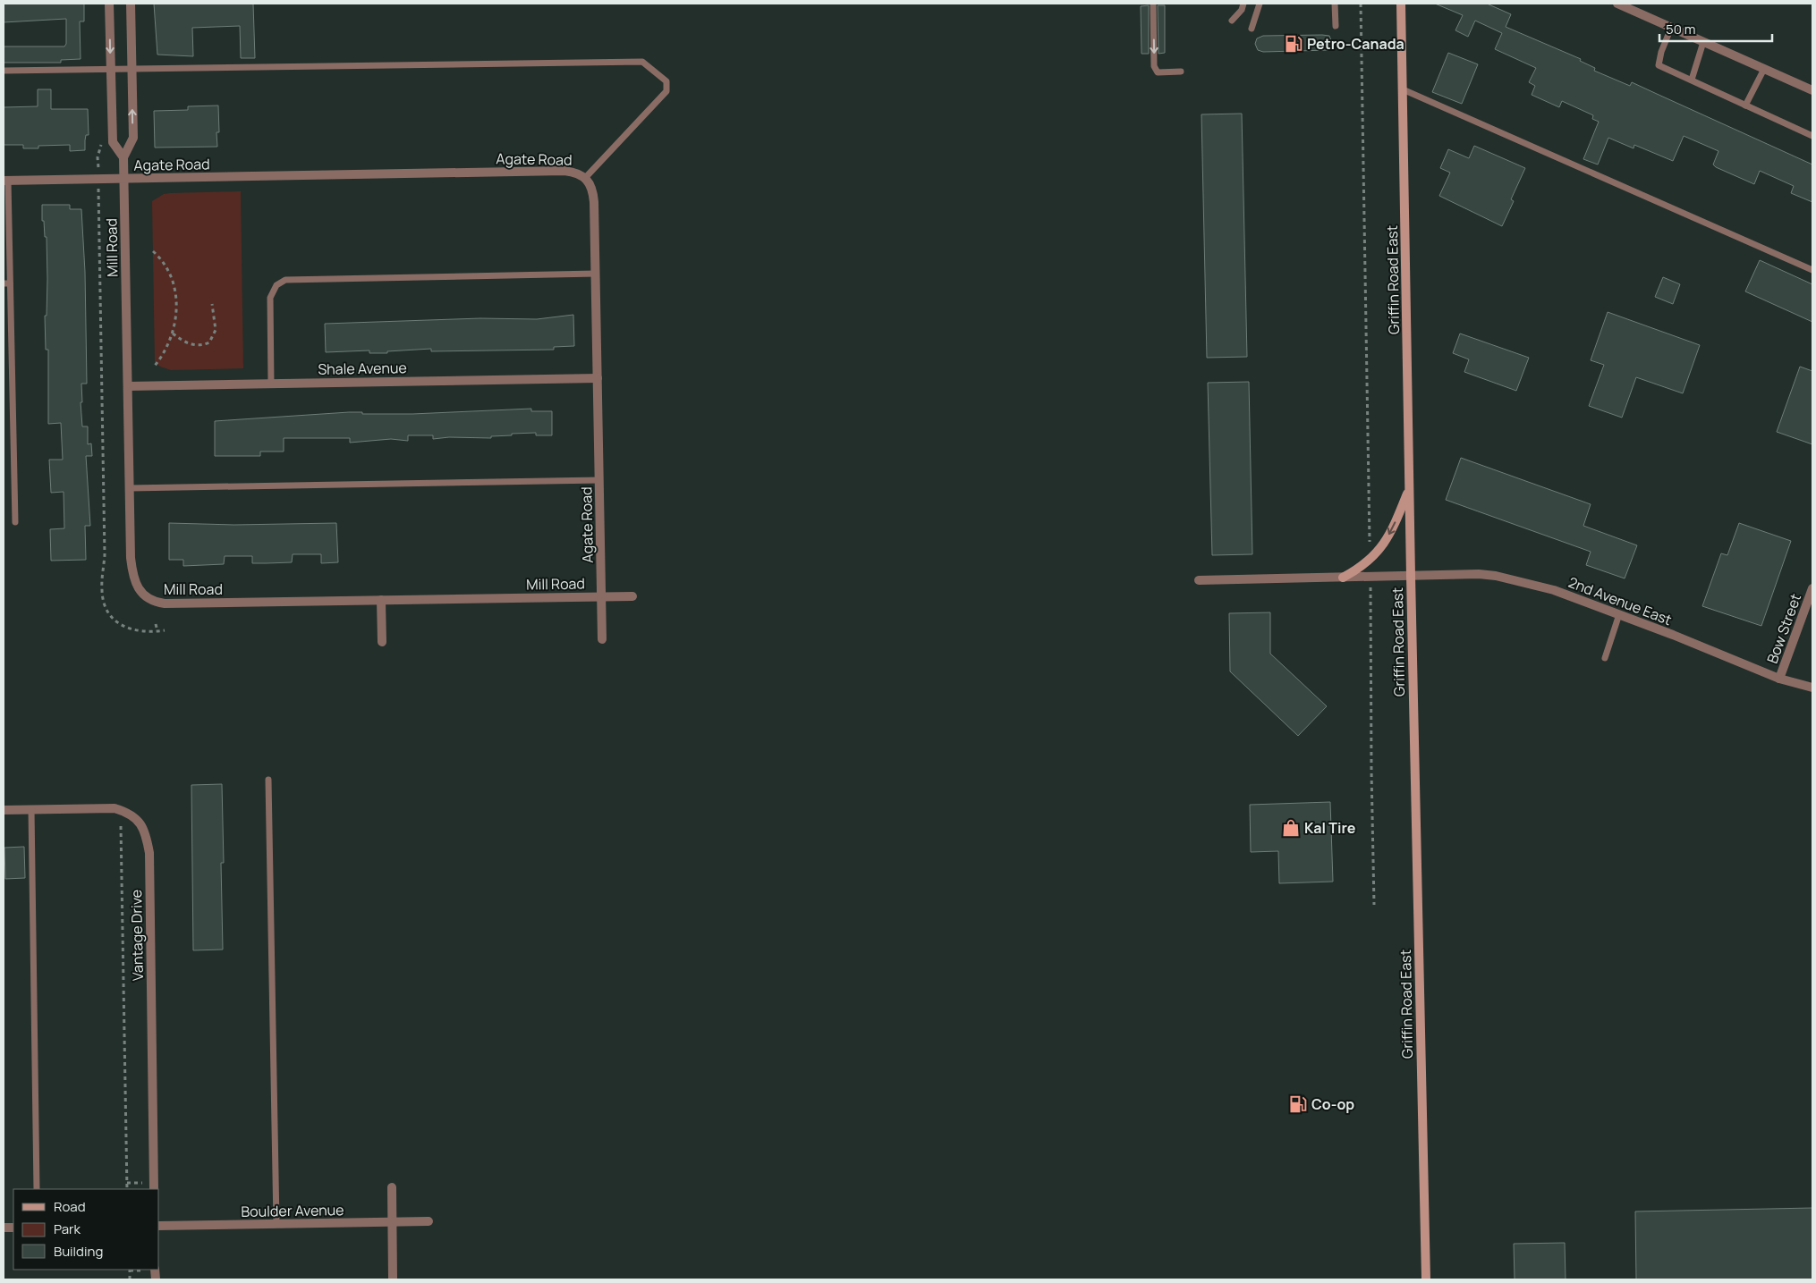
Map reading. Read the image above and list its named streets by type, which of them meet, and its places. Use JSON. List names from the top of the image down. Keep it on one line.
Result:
{"streets":{"main road":["Griffin Road East"],"street":["Agate Road","Mill Road","Shale Avenue","2nd Avenue East","Bow Street","Vantage Drive","Boulder Avenue"]},"crossings":[["Agate Road","Mill Road"],["Agate Road","Shale Avenue"],["Mill Road","Shale Avenue"],["Griffin Road East","2nd Avenue East"],["2nd Avenue East","Bow Street"]],"places":{"fuel station":["Petro-Canada","Co-op"],"shop":["Kal Tire"]},"legend":["Road","Park","Building"],"scale_bar":"50 m"}
